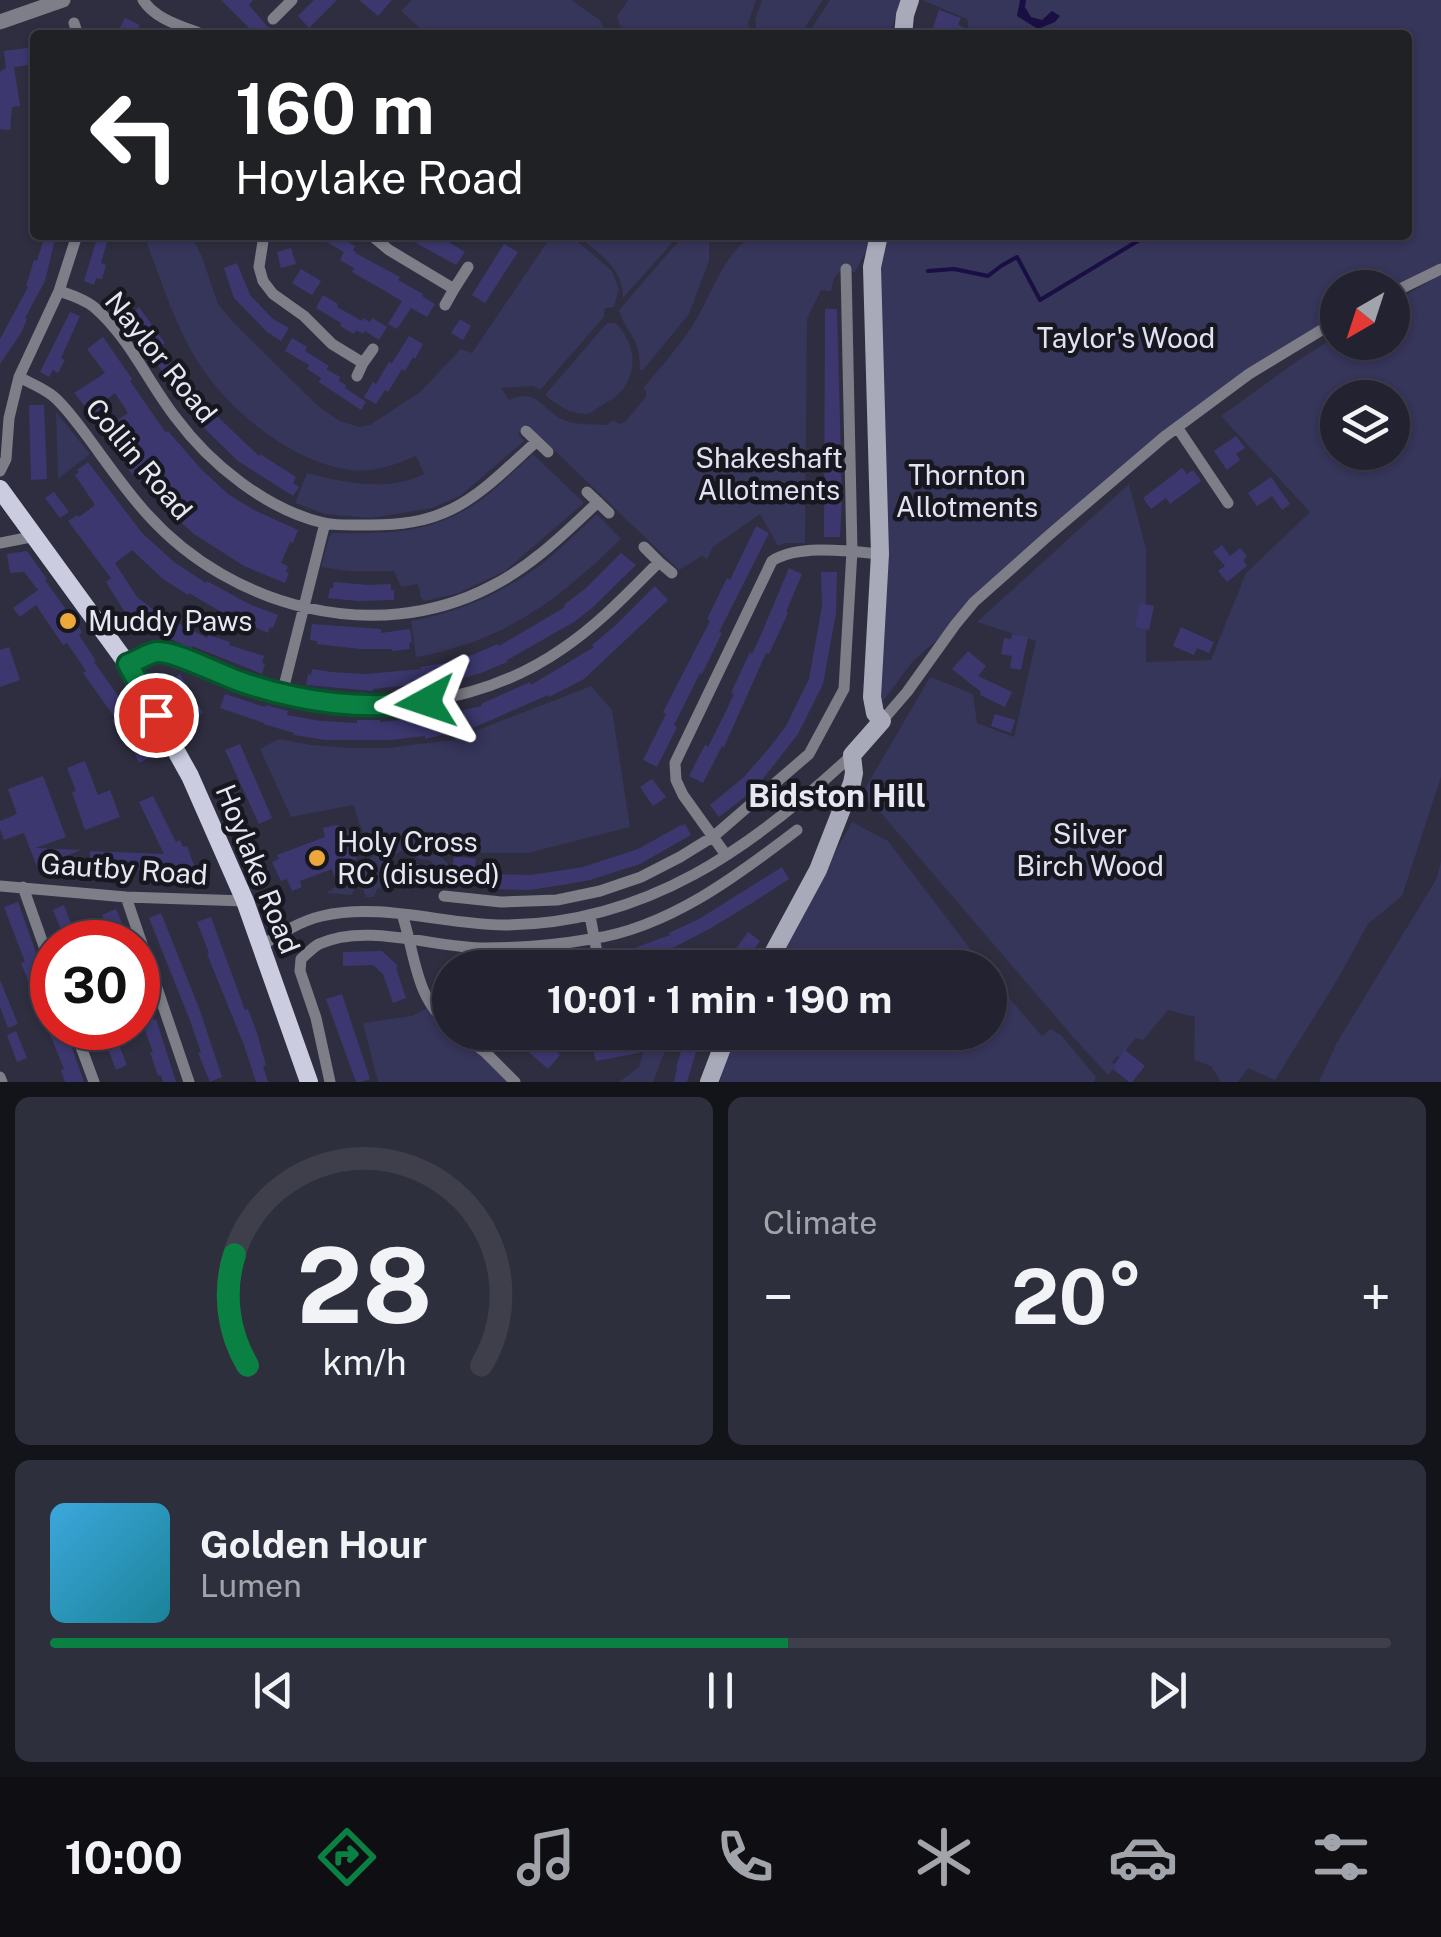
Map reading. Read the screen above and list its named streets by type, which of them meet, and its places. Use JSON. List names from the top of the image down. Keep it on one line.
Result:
{"streets":{"main road":["Hoylake Road"],"street":["Naylor Road","Collin Road","Gautby Road"]},"crossings":[["Gautby Road","Hoylake Road"]],"districts":["Bidston Hill"],"parks":["Taylor's Wood","Shakeshaft Allotments","Thornton Allotments","Silver Birch Wood"],"places":["Muddy Paws","Holy Cross RC (disused)"],"north":"bottom left","page":{"turn":["160 m","Hoylake Road"],"limit":"30","trip":"10:01 · 1 min · 190 m","tile":"Climate","heat":["−","20°","+"],"song":["Golden Hour","Lumen"],"tabs":"10:00","gauge":["28","km/h"]}}
